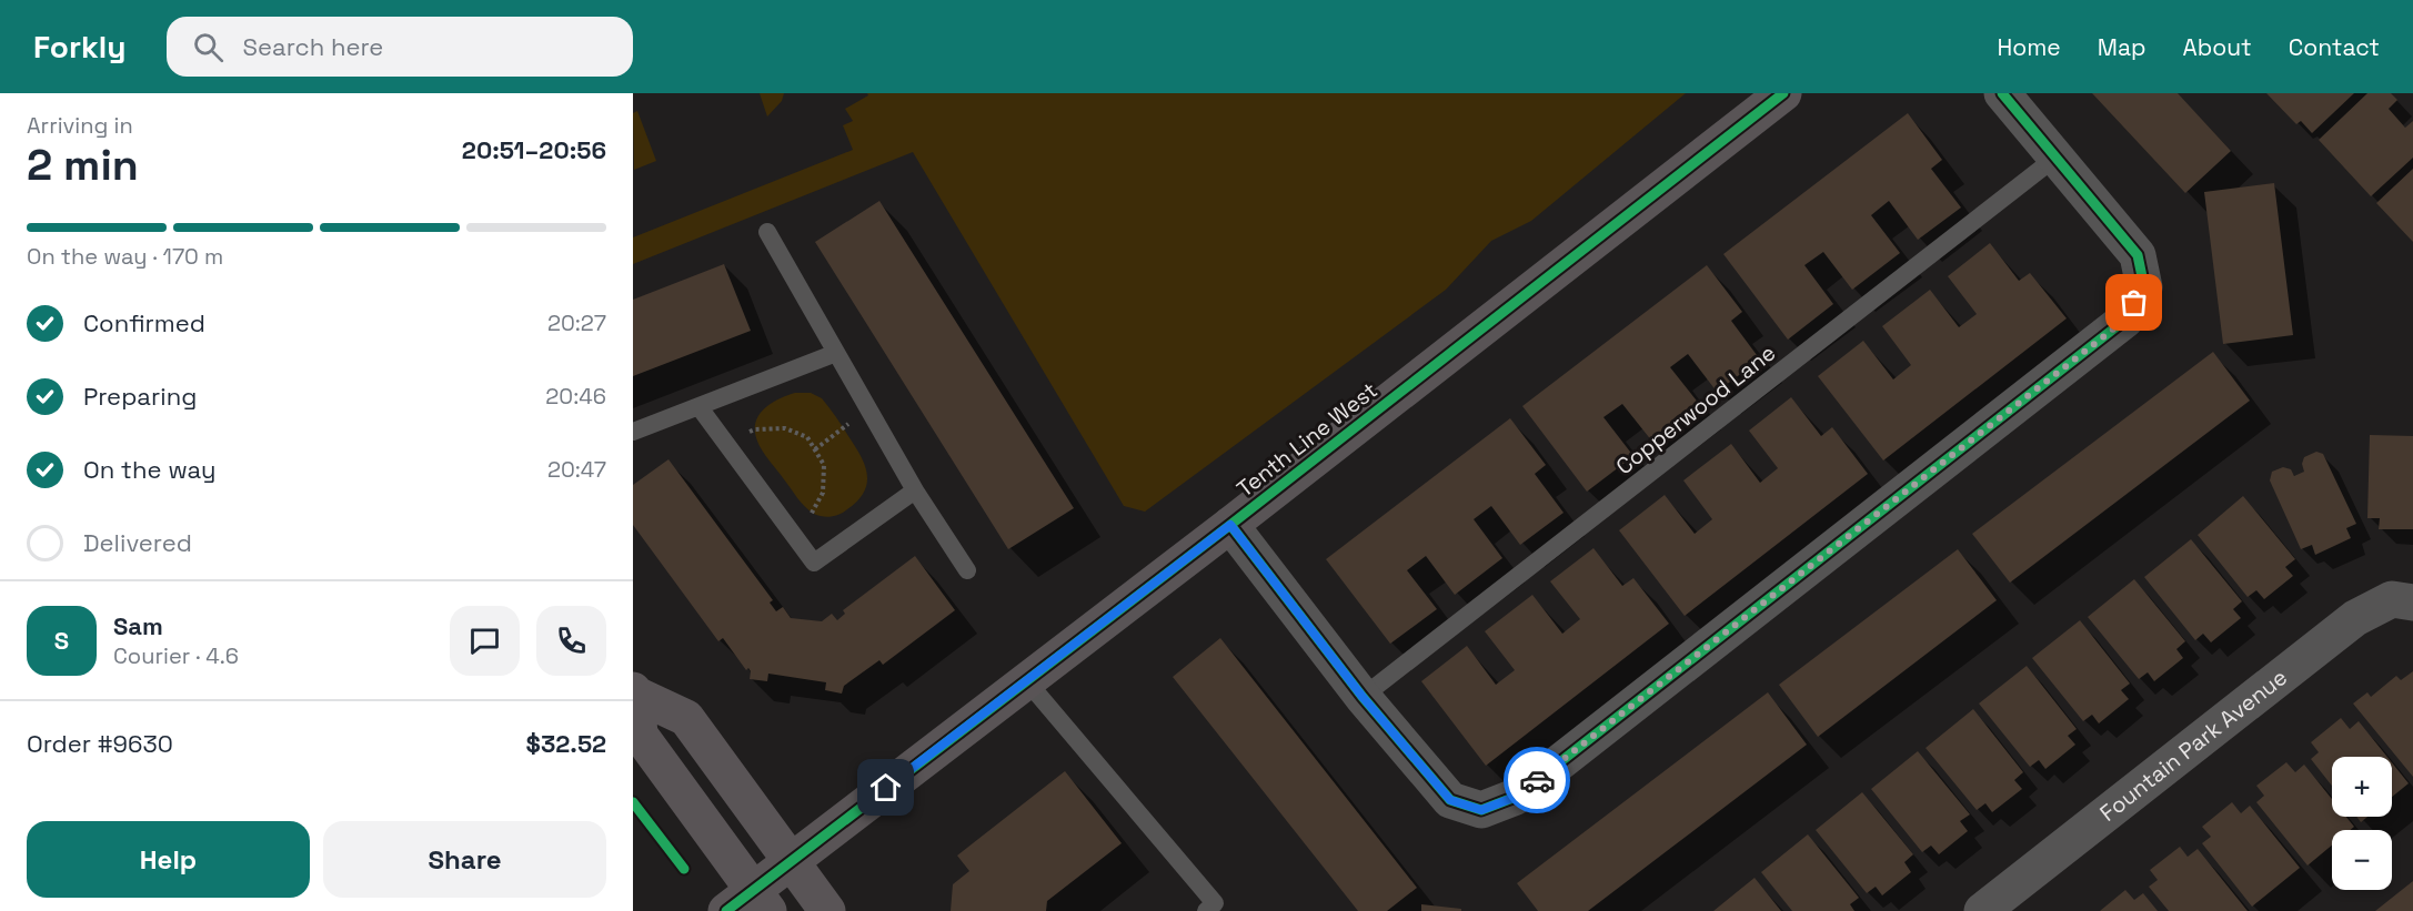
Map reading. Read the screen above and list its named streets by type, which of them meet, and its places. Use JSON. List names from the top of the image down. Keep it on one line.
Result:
{"streets":{"street":["Tenth Line West","Fountain Park Avenue"],"lane":["Copperwood Lane"]},"page":{"header":"Forkly","search":"Search here","nav":["Home","Map","About","Contact"],"heading":["2 min","Arriving in","20:51–20:56"],"panel":["Sam","Courier · 4.6","Order #9630","$32.52"],"bar":"On the way · 170 m","list":[["Confirmed","20:27"],["Preparing","20:46"],["On the way","20:47"],"Delivered"],"round":"S","map_buttons":["+","−"],"buttons":["Help","Share"]}}
